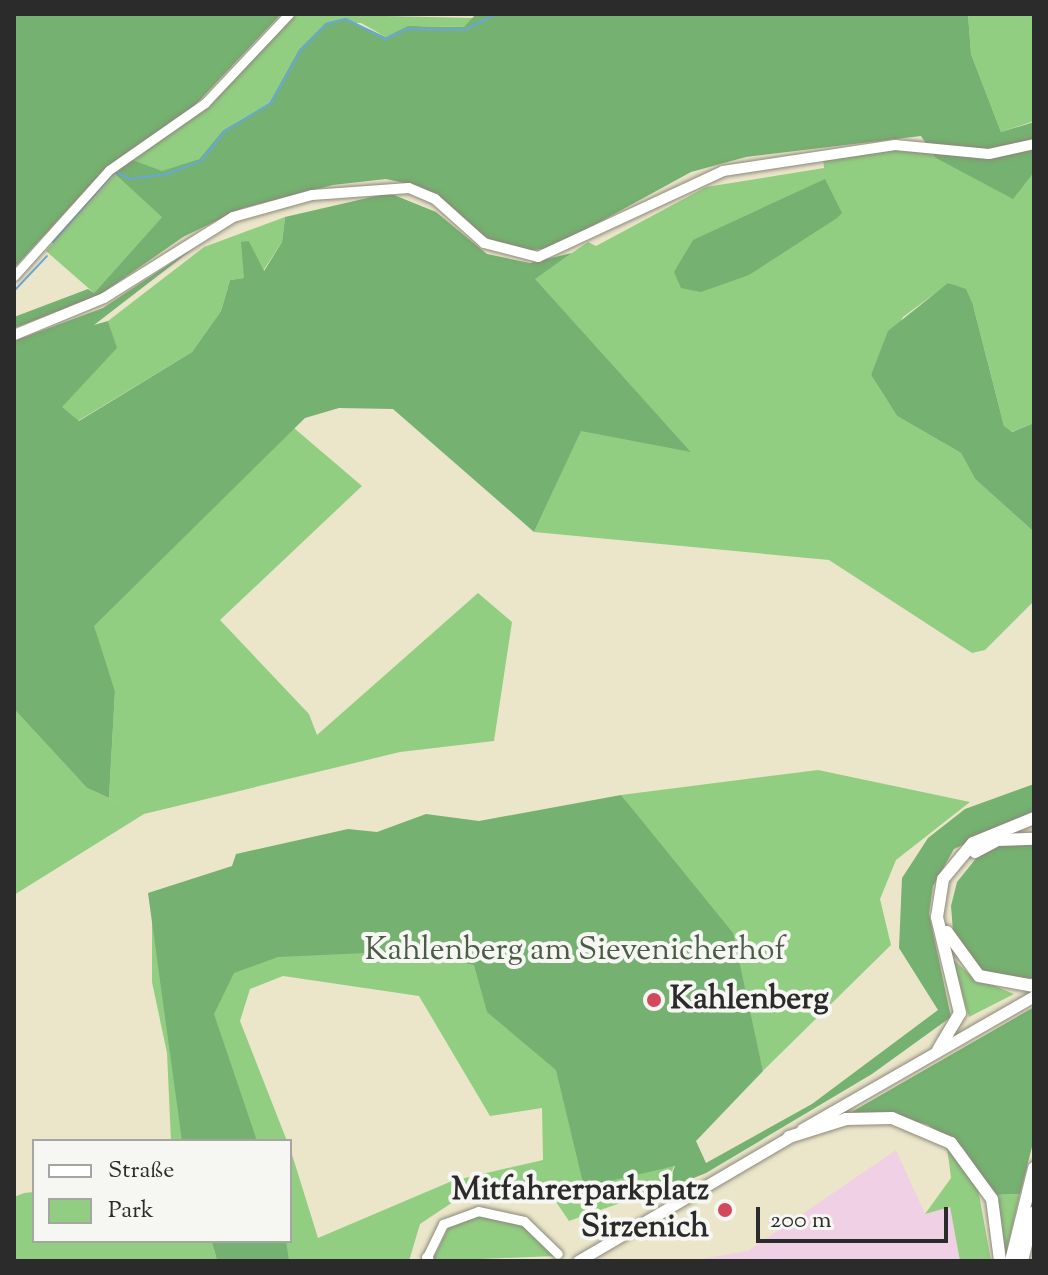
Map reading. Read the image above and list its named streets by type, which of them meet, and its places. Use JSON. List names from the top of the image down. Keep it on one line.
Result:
{"parks":["Kahlenberg am Sievenicherhof"],"places":["Kahlenberg","Mitfahrerparkplatz Sirzenich"],"legend":["Straße","Park"],"scale_bar":"200 m"}
